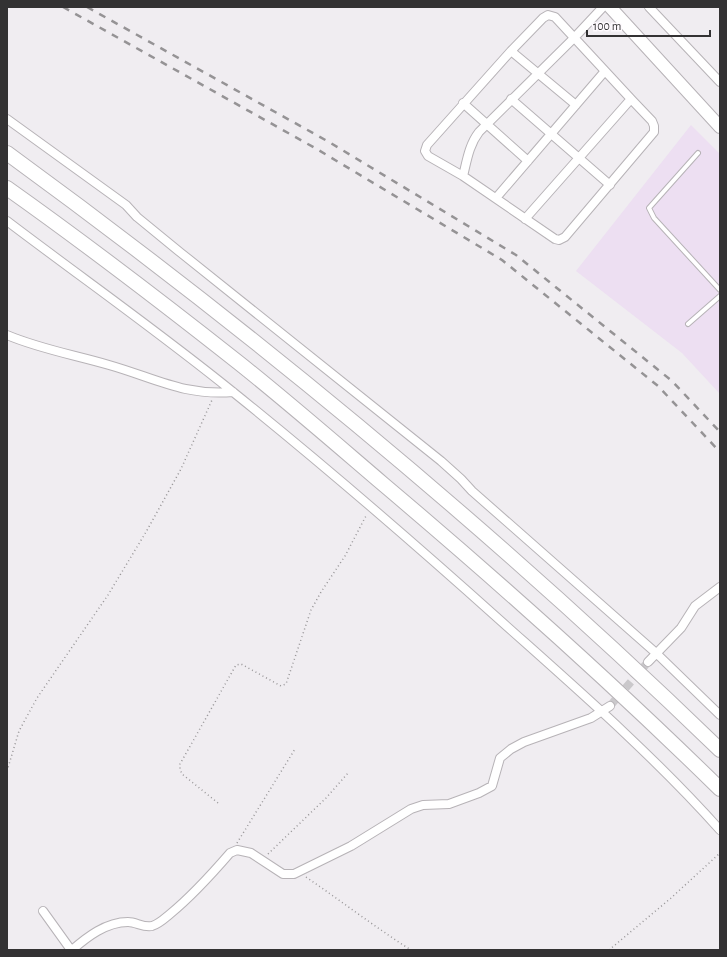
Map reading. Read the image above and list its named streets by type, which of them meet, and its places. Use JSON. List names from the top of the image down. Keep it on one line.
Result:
{"scale_bar":"100 m"}
